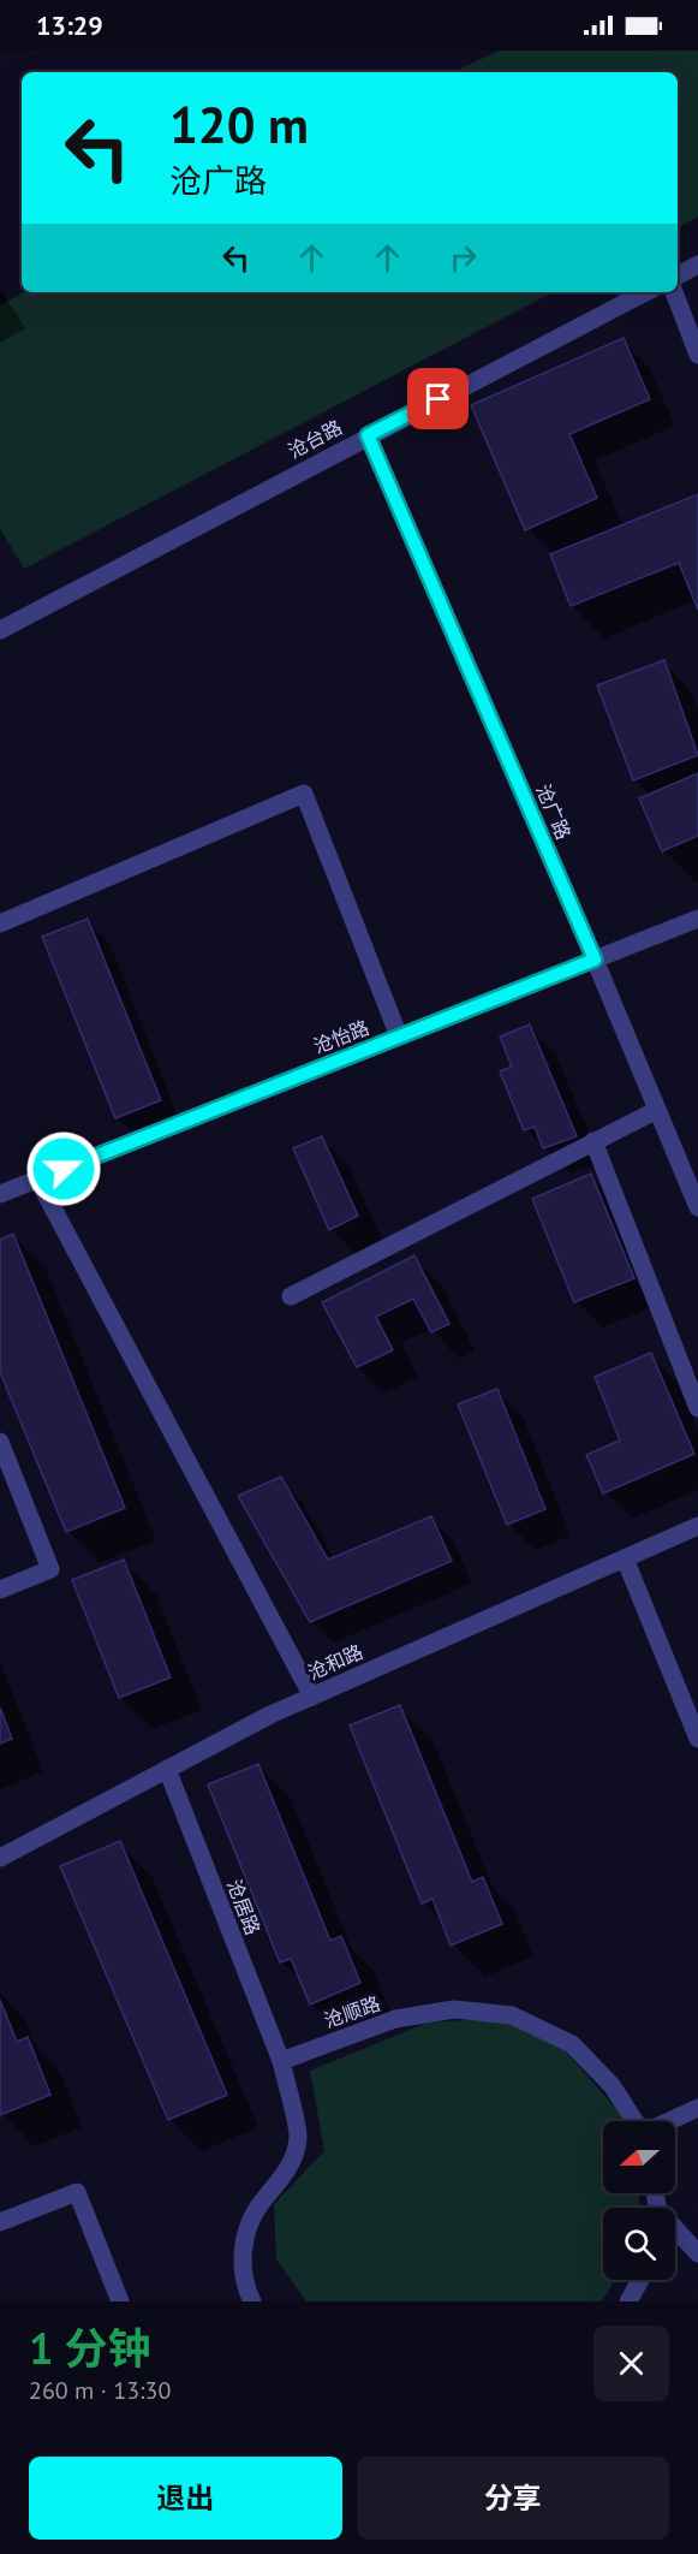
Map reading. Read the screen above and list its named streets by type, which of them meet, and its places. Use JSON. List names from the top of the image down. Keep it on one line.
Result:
{"streets":{"street":["沧台路","沧广路","沧怡路","沧和路","沧居路","沧顺路"]},"crossings":[["沧台路","沧广路"],["沧广路","沧怡路"],["沧和路","沧居路"],["沧居路","沧顺路"]],"north":"left","page":{"status":"13:29","turn":["120 m","沧广路"],"heading":["1 分钟","260 m · 13:30"],"buttons":["退出","分享"]}}
